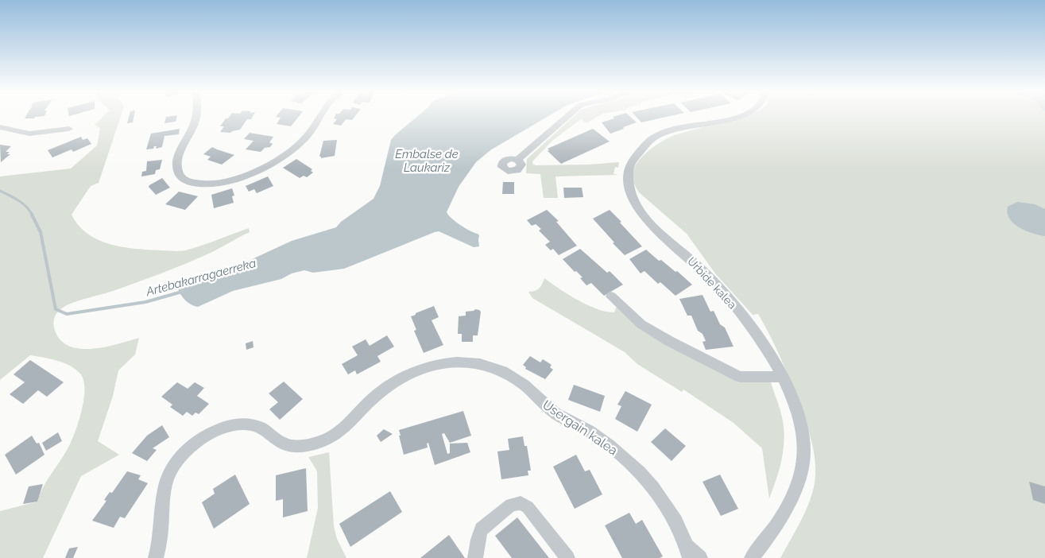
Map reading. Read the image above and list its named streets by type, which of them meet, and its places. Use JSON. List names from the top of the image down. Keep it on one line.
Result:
{"streets":{"street":["Urbide kalea","Usergain kalea"]},"water":["Embalse de Laukariz","Artebakarragaerreka"]}
